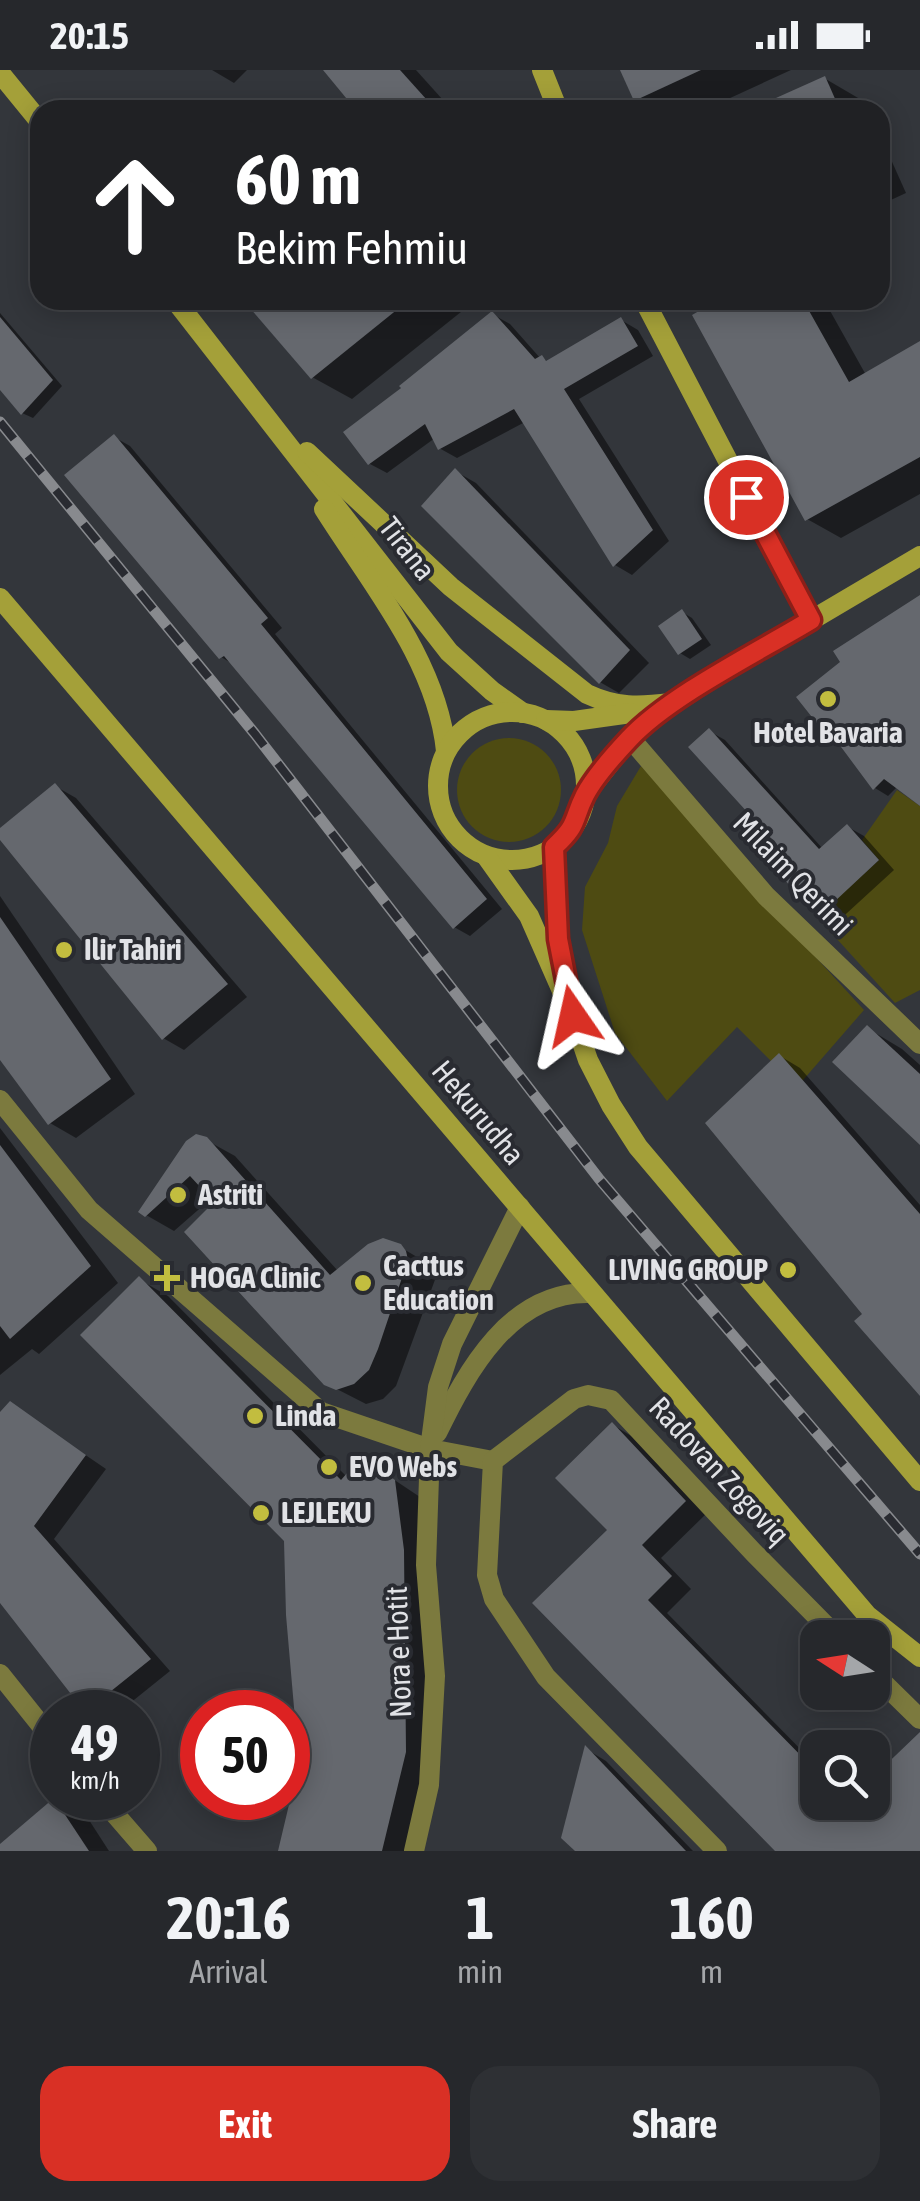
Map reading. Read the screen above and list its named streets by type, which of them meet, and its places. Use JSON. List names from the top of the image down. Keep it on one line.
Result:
{"streets":{"main road":["Tirana","Hekurudha"],"street":["Milaim Qerimi","Radovan Zogoviq","Nora e Hotit"]},"crossings":[["Hekurudha","Nora e Hotit"]],"places":{"other":["Hotel Bavaria","Ilir Tahiri","Astriti","LIVING GROUP","Cacttus Education","Linda","EVO Webs","LEJLEKU"],"health":["HOGA Clinic"]},"north":"left","page":{"status":"20:15","turn":["60 m","Bekim Fehmiu"],"speed":"49 km/h","limit":"50","eta":["20:16","Arrival","1","min","160","m"],"buttons":["Exit","Share"]}}
